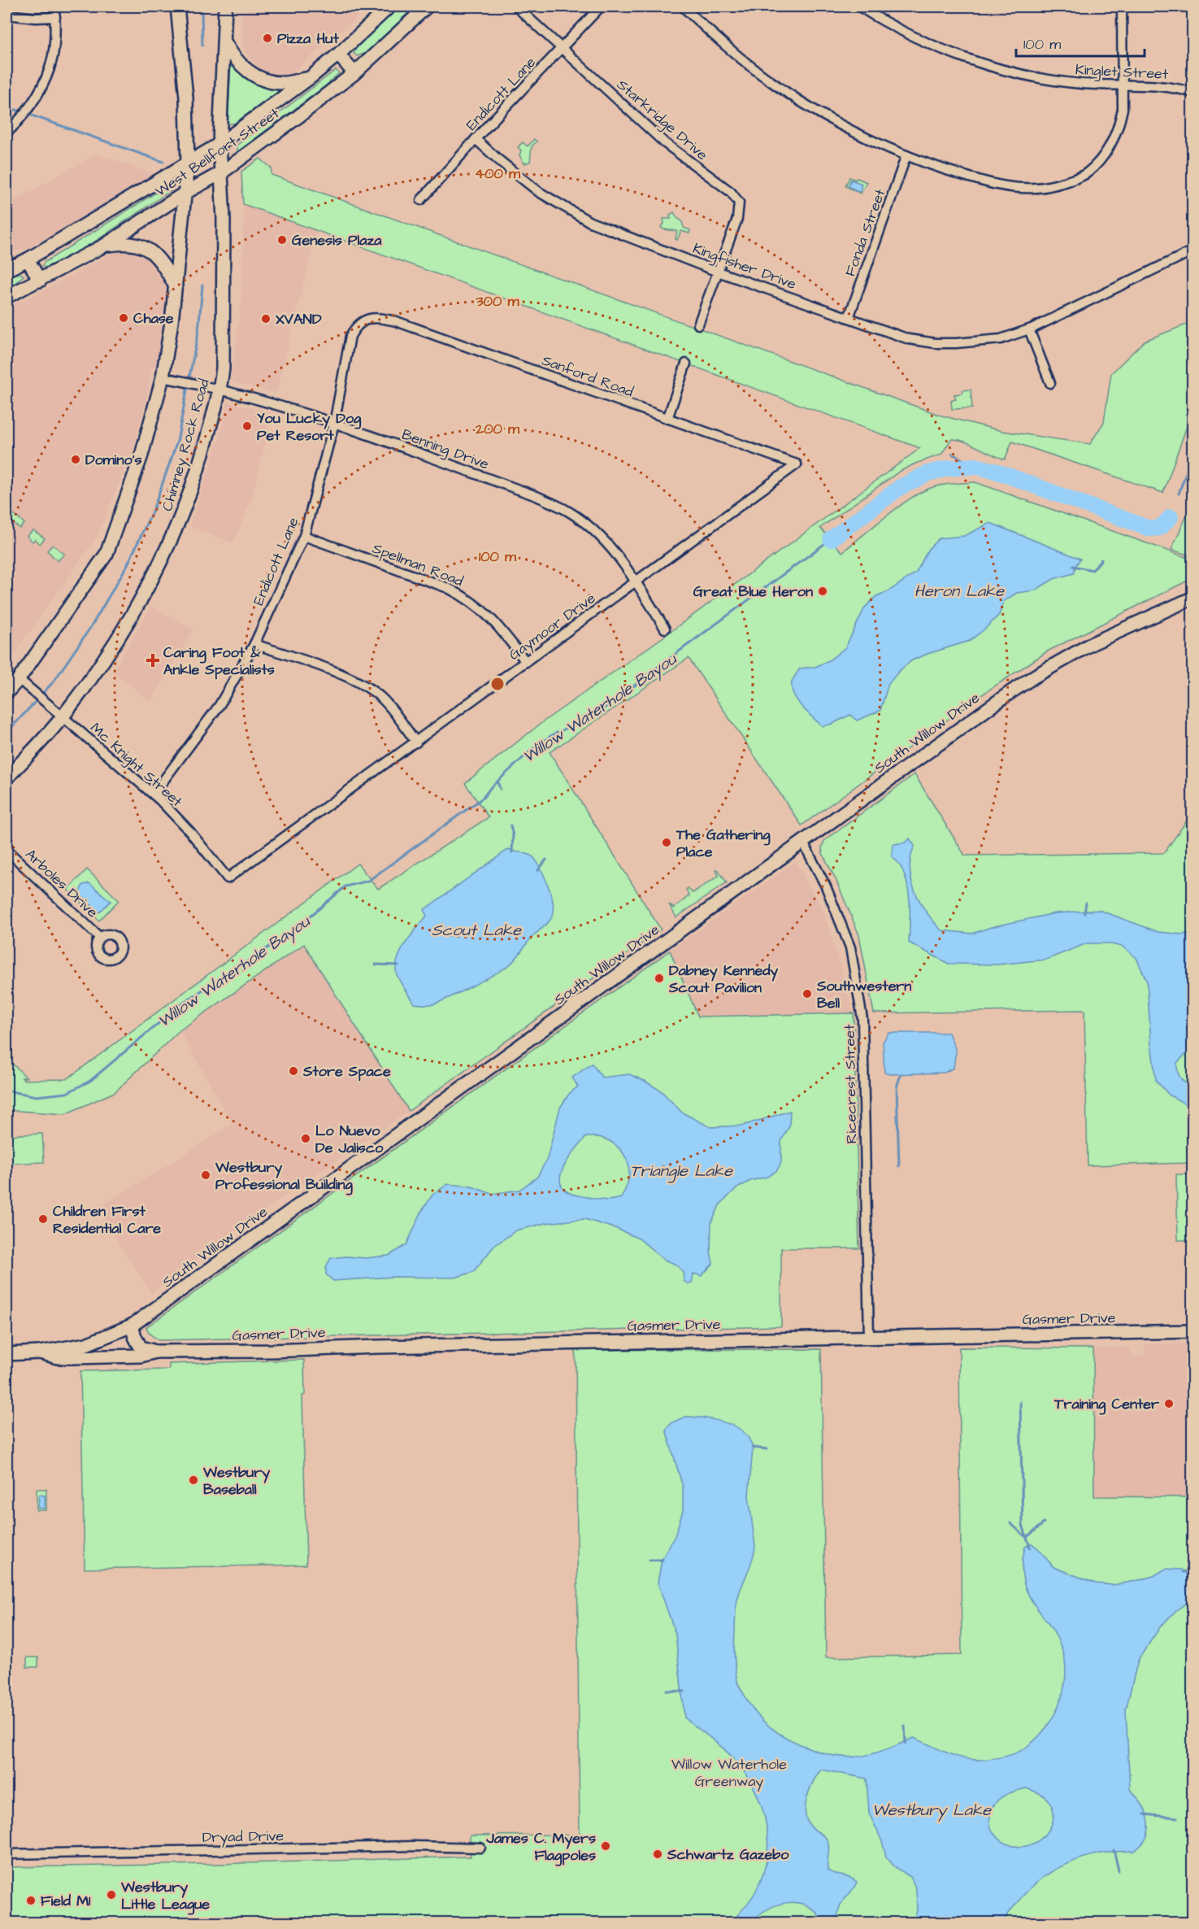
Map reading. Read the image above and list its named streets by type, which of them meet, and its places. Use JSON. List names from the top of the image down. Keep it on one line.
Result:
{"streets":{"main road":["West Bellfort Street","Chimney Rock Road","South Willow Drive","Gasmer Drive"],"street":["Kinglet Street","Endicott Lane","Starkridge Drive","Fonda Street","Kingfisher Drive","Sanford Road","Benning Drive","Spellman Road","Gaymoor Drive","Mc Knight Street","Arboles Drive","Ricecrest Street","Dryad Drive"]},"crossings":[["Endicott Lane","Starkridge Drive"],["Endicott Lane","Kingfisher Drive"],["Endicott Lane","Sanford Road"],["Endicott Lane","Benning Drive"],["Endicott Lane","Spellman Road"],["Endicott Lane","Mc Knight Street"],["Starkridge Drive","Kingfisher Drive"],["West Bellfort Street","Chimney Rock Road"],["Fonda Street","Kingfisher Drive"],["Sanford Road","Gaymoor Drive"],["Chimney Rock Road","Benning Drive"],["Chimney Rock Road","Mc Knight Street"],["Benning Drive","Gaymoor Drive"],["Spellman Road","Gaymoor Drive"],["Gaymoor Drive","Mc Knight Street"],["South Willow Drive","Ricecrest Street"],["South Willow Drive","Gasmer Drive"],["Ricecrest Street","Gasmer Drive"]],"water":["Heron Lake","Willow Waterhole Bayou","Scout Lake","Triangle Lake","Westbury Lake"],"parks":["Willow Waterhole Greenway"],"places":{"other":["Pizza Hut","Genesis Plaza","Chase","XVAND","You Lucky Dog Pet Resort","Domino's","Great Blue Heron","The Gathering Place","Dabney Kennedy Scout Pavilion","Southwestern Bell","Store Space","Lo Nuevo De Jalisco","Westbury Professional Building","Children First Residential Care","Training Center","Westbury Baseball","James C. Myers Flagpoles","Schwartz Gazebo","Westbury Little League","Field M1"],"health":["Caring Foot & Ankle Specialists"]},"scale_bar":"100 m","rings":["400 m","300 m","200 m","100 m"]}
